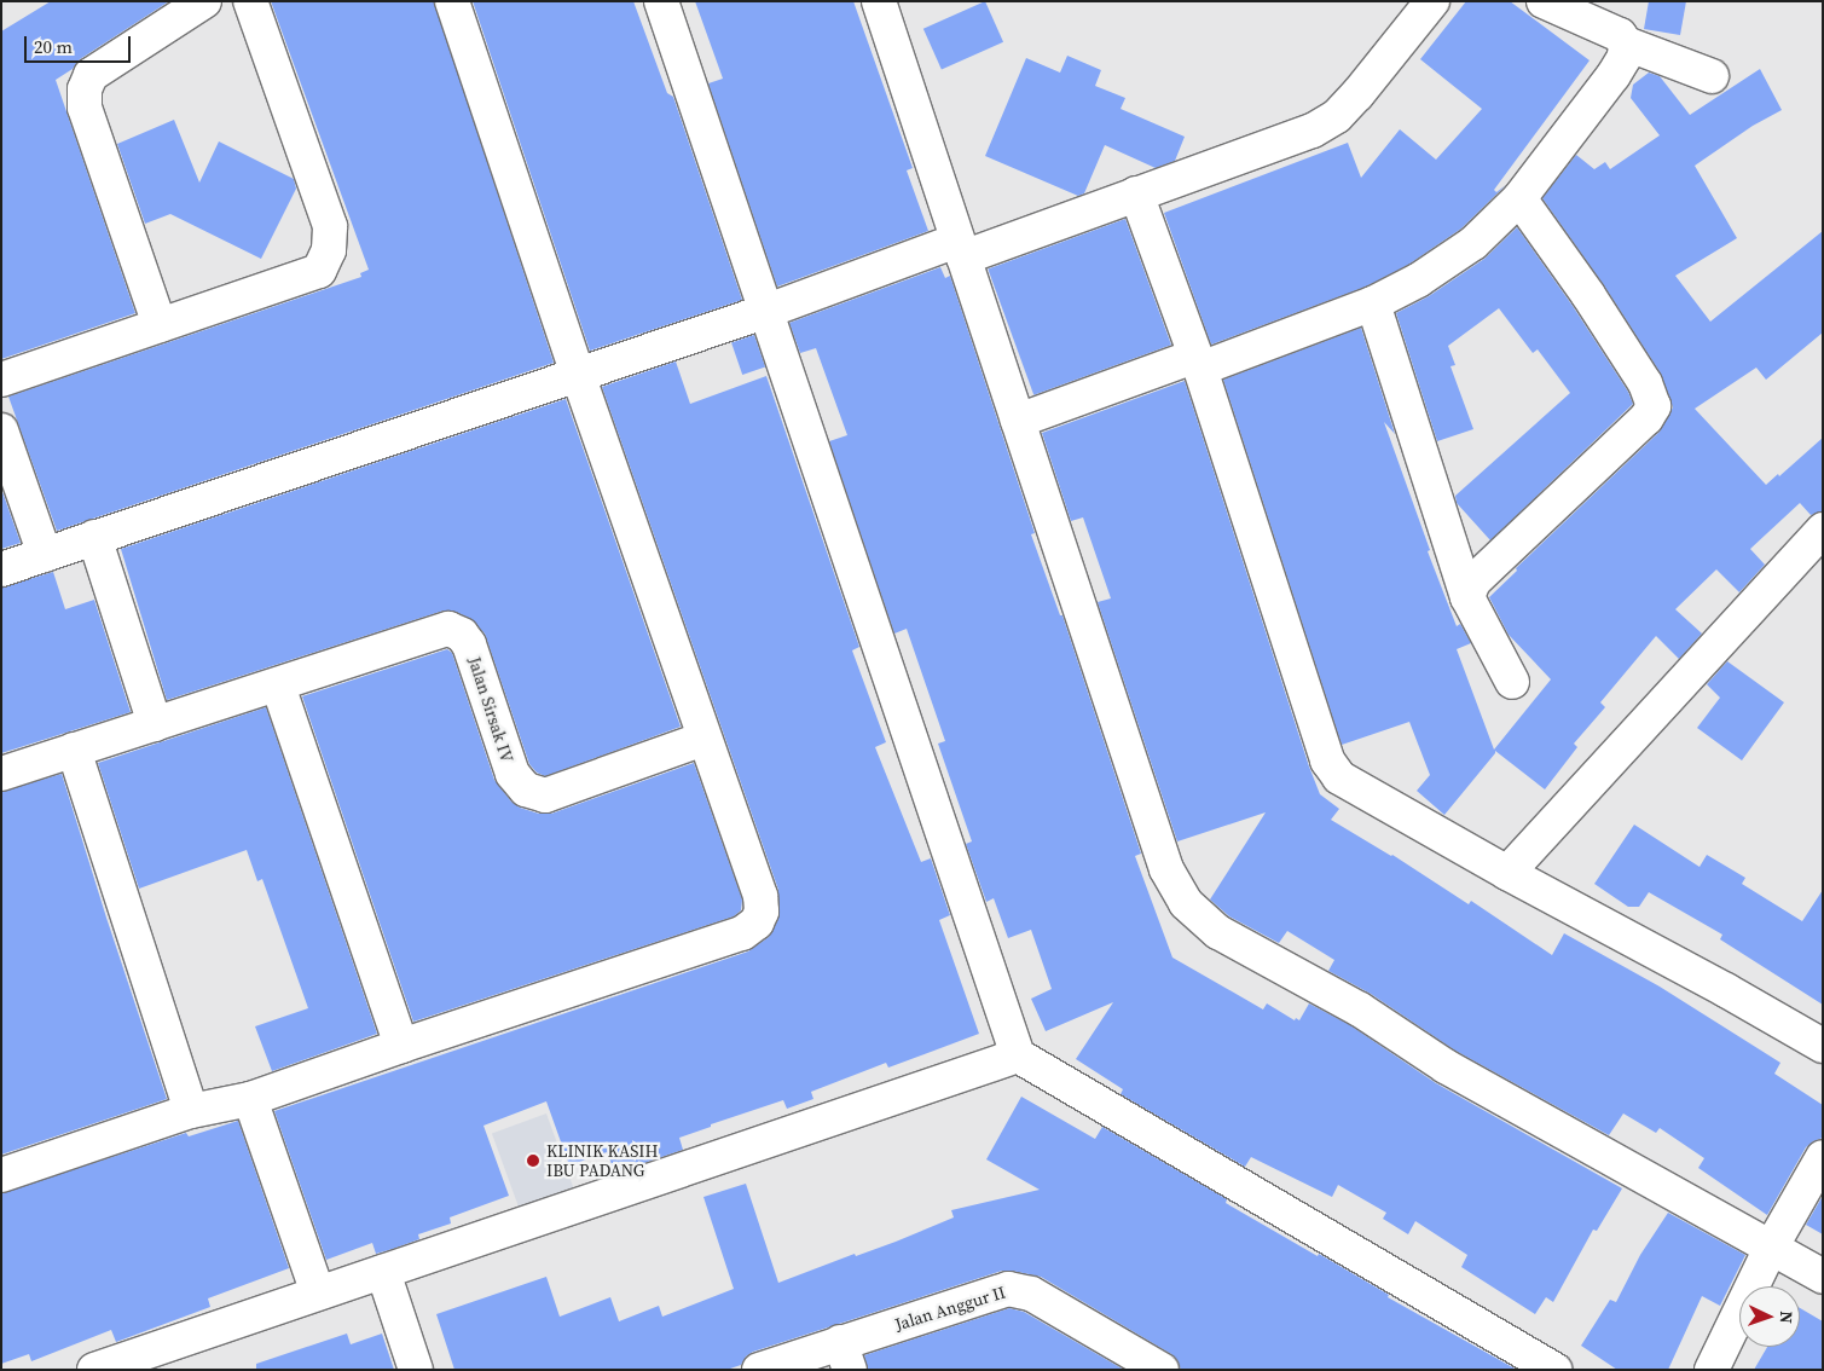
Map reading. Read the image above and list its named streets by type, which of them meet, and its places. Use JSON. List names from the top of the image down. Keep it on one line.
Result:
{"streets":{"street":["Jalan Sirsak IV","Jalan Anggur II"]},"places":["KLINIK KASIH IBU PADANG"],"scale_bar":"20 m","north":"right"}
